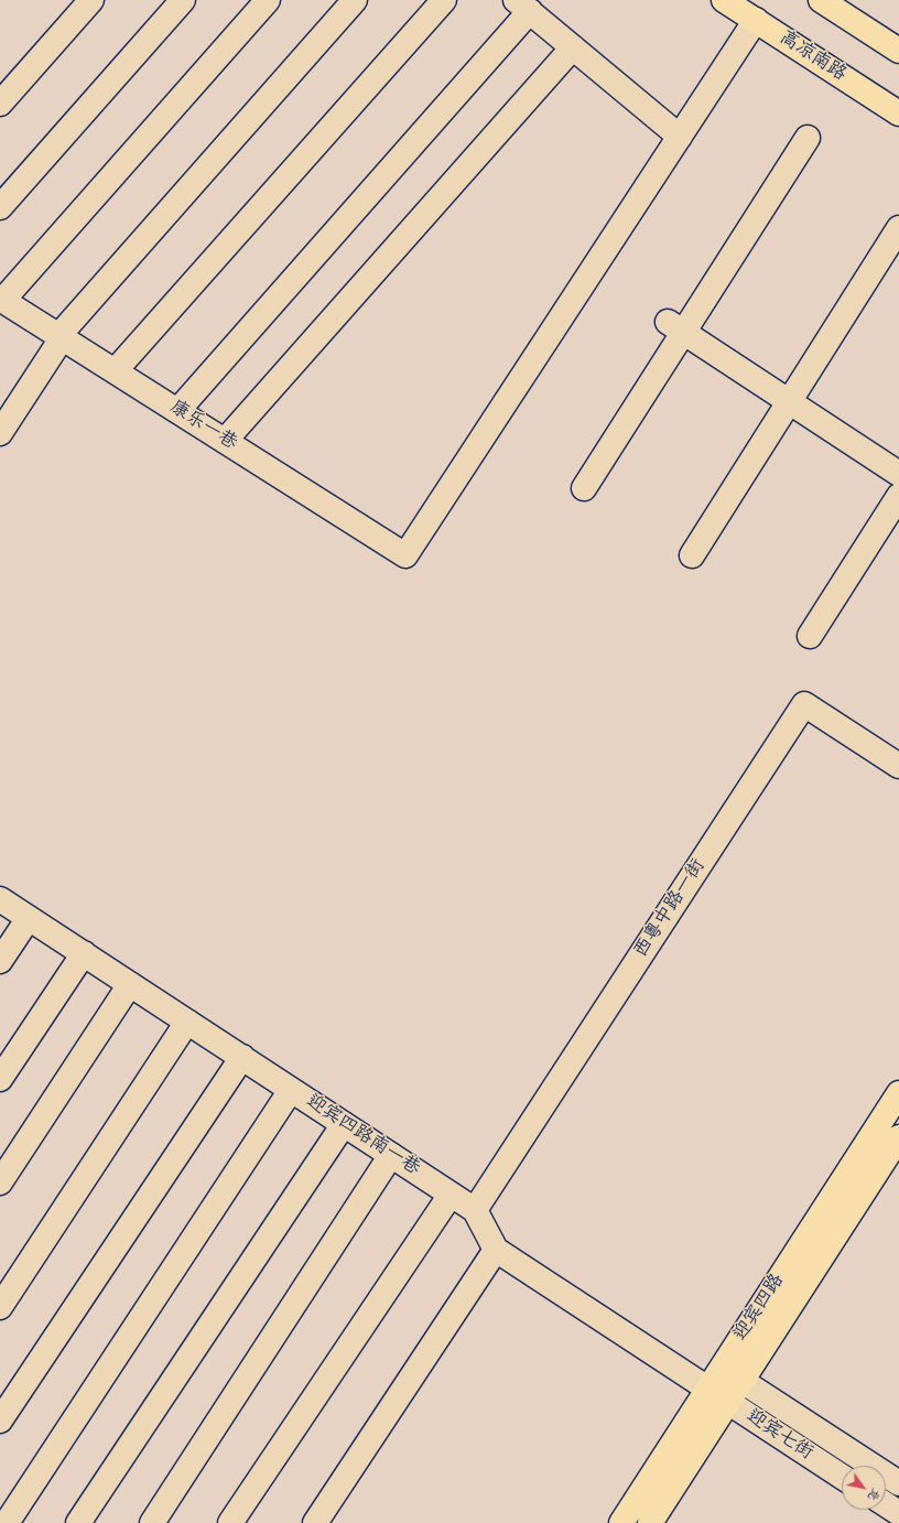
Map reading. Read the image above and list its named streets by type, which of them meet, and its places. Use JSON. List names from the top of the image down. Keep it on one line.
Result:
{"streets":{"main road":["高凉南路","迎宾四路"],"street":["康乐一巷","西粤中路一街","迎宾四路南一巷","迎宾七街"]},"crossings":[["西粤中路一街","迎宾四路南一巷"],["迎宾四路南一巷","迎宾四路"],["迎宾四路南一巷","迎宾七街"],["迎宾四路","迎宾七街"]],"north":"bottom right"}
